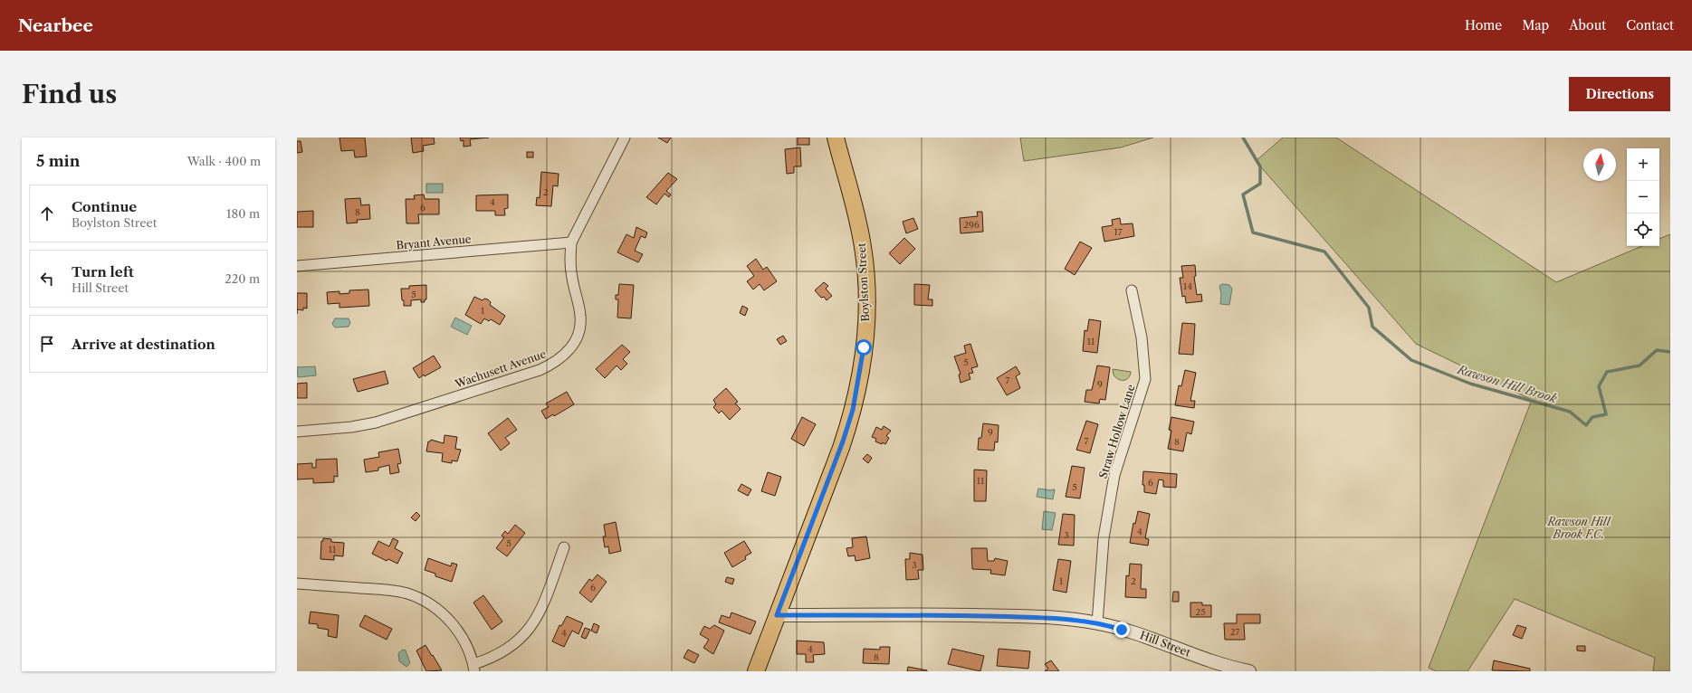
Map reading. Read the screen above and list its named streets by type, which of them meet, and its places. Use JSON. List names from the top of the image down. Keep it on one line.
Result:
{"streets":{"main road":["Boylston Street"],"street":["Bryant Avenue","Wachusett Avenue","Straw Hollow Lane","Hill Street"]},"crossings":[["Bryant Avenue","Wachusett Avenue"],["Boylston Street","Hill Street"],["Straw Hollow Lane","Hill Street"]],"water":["Rawson Hill Brook"],"parks":["Rawson Hill Brook F.C."],"house_numbers":["2","4","6","8","296","17","14","5","1","11","5","7","9","9","7","8","11","6","5","4","3","5","11","3","1","2","6","25","27","4","4","8"],"north":"top","page":{"header":"Nearbee","nav":["Home","Map","About","Contact"],"buttons":"Directions","title":"Find us","heading":["5 min","Walk · 400 m"],"map_buttons":["+","−"],"list":[["Continue","Boylston Street","180 m"],["Turn left","Hill Street","220 m"],"Arrive at destination"]}}
